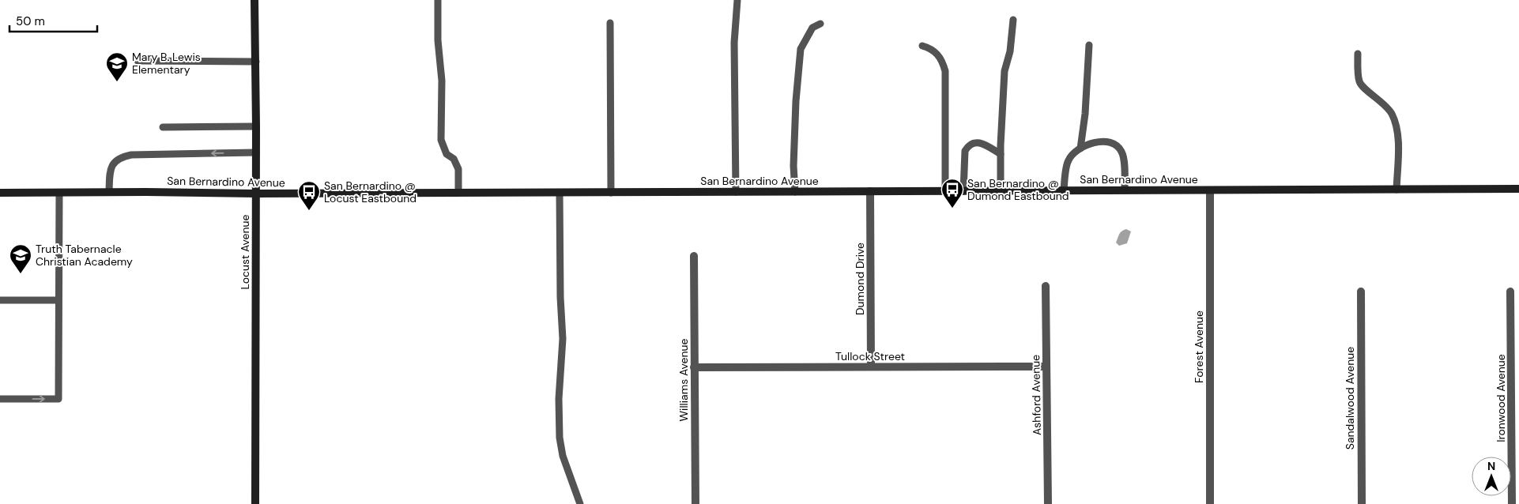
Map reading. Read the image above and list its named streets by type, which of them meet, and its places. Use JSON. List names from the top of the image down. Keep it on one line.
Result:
{"streets":{"main road":["San Bernardino Avenue","Locust Avenue"],"street":["Dumond Drive","Forest Avenue","Tullock Street","Williams Avenue","Ashford Avenue","Sandalwood Avenue","Ironwood Avenue"]},"crossings":[["San Bernardino Avenue","Locust Avenue"],["San Bernardino Avenue","Dumond Drive"],["San Bernardino Avenue","Forest Avenue"],["Dumond Drive","Tullock Street"],["Tullock Street","Williams Avenue"],["Tullock Street","Ashford Avenue"]],"places":{"school or university":["Mary B. Lewis Elementary","Truth Tabernacle Christian Academy"],"bus stop":["San Bernardino @ Dumond Eastbound","San Bernardino @ Locust Eastbound"]},"scale_bar":"50 m","north":"top"}
